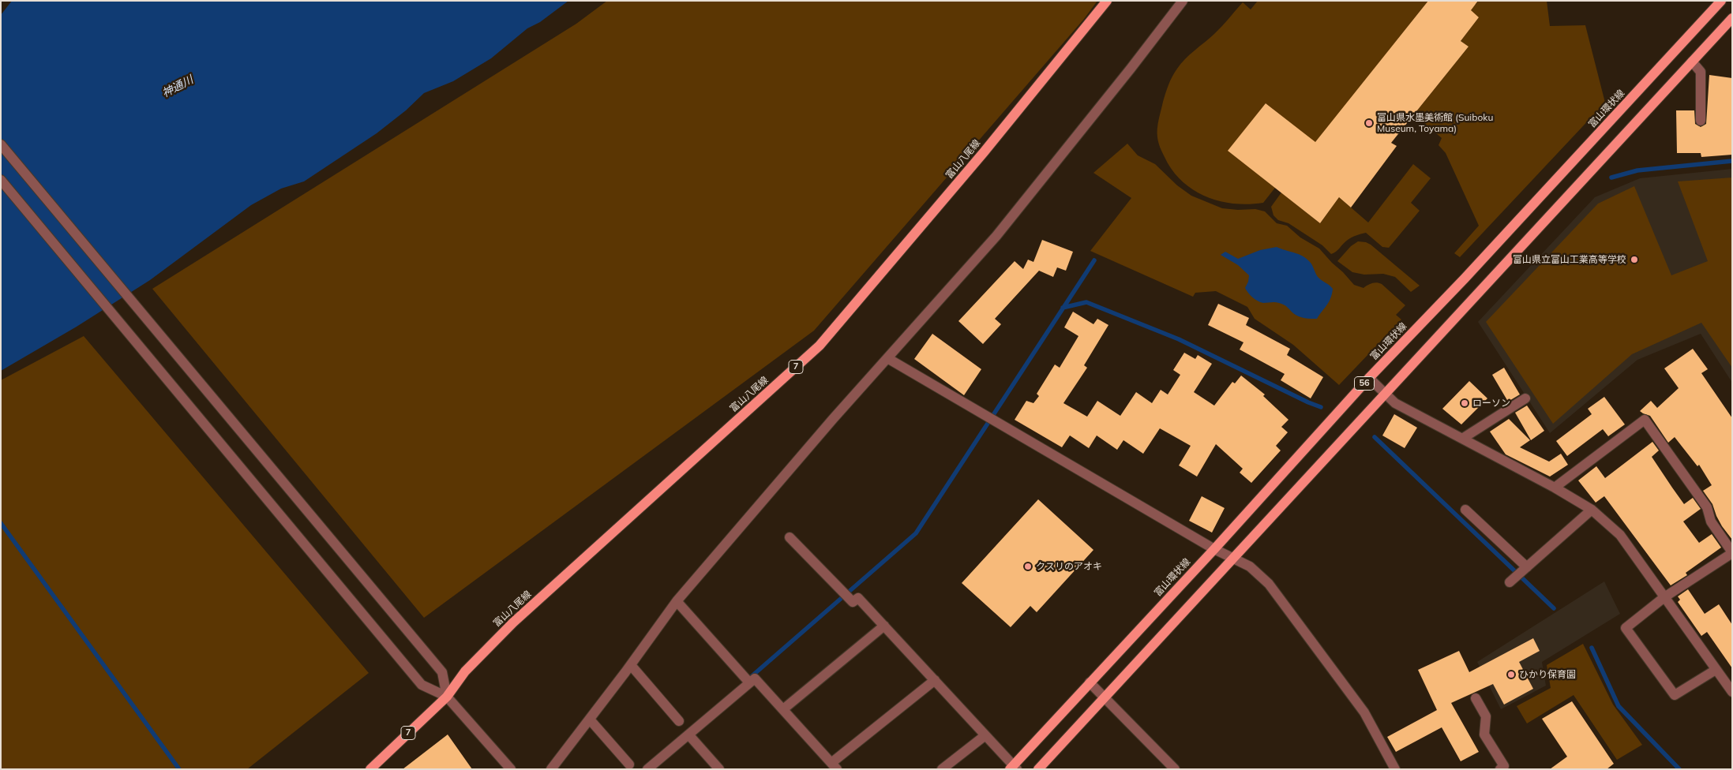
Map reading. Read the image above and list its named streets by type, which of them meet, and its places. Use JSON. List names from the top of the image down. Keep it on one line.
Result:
{"streets":{"main road":["富山環状線","富山八尾線","7","56"]},"water":["神通川"],"places":["富山県水墨美術館 (Suiboku Museum, Toyama)","富山県立富山工業高等学校","ローソン","クスリのアオキ","ひかり保育園"]}
